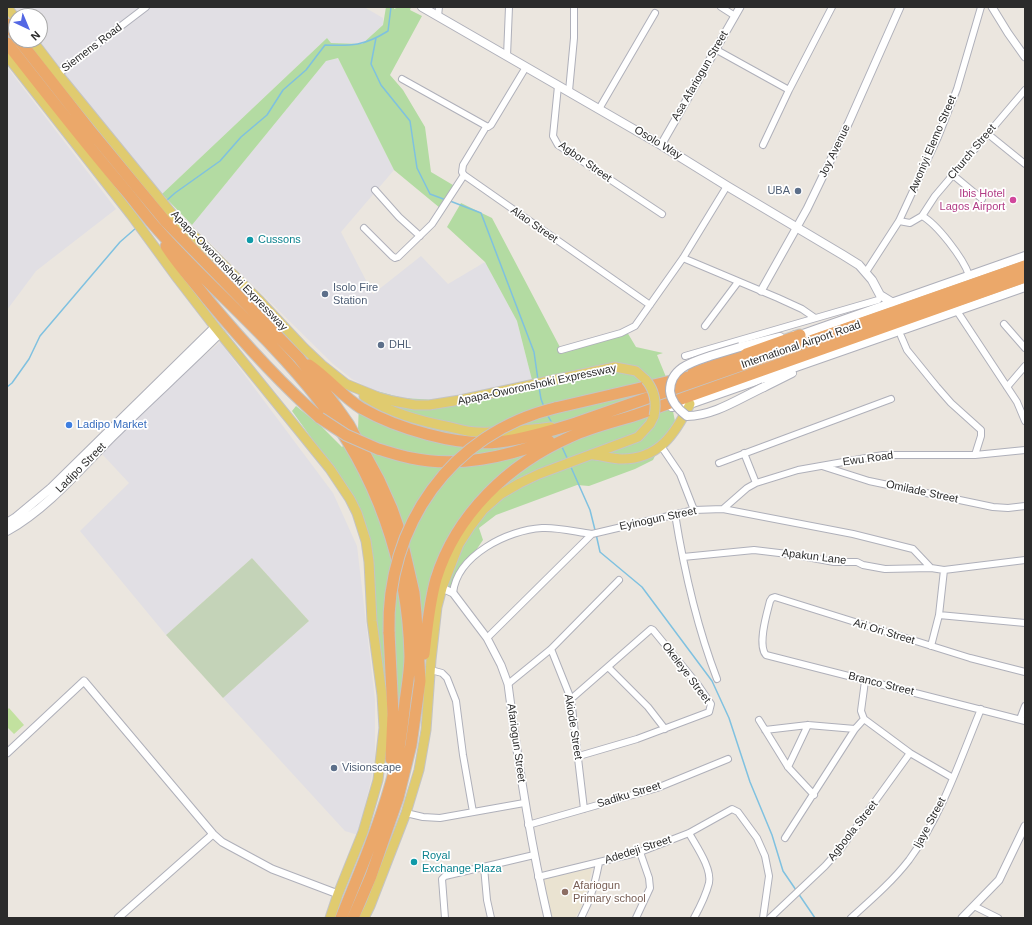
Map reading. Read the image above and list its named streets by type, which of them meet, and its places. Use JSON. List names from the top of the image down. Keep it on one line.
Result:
{"streets":{"highway":["Apapa-Oworonshoki Expressway","International Airport Road"],"main road":["Osolo Way","Ladipo Street"],"street":["Siemens Road","Asa Afariogun Street","Awoniyi Elemo Street","Joy Avenue","Church Street","Agbor Street","Alao Street","Ewu Road","Omilade Street","Eyinogun Street","Apakun Lane","Ari Ori Street","Okeleye Street","Branco Street","Akiode Street","Afariogun Street","Sadiku Street","Ijaye Street","Agboola Street","Adedeji Street"]},"crossings":[["Siemens Road","Apapa-Oworonshoki Expressway"],["Asa Afariogun Street","Osolo Way"],["Osolo Way","Awoniyi Elemo Street"],["Osolo Way","Joy Avenue"],["Osolo Way","Agbor Street"],["Osolo Way","International Airport Road"],["Apapa-Oworonshoki Expressway","Afariogun Street"],["Ewu Road","Omilade Street"],["Ewu Road","Eyinogun Street"],["Eyinogun Street","Apakun Lane"],["Ari Ori Street","Branco Street"],["Okeleye Street","Akiode Street"],["Branco Street","Ijaye Street"],["Akiode Street","Sadiku Street"],["Afariogun Street","Sadiku Street"],["Afariogun Street","Adedeji Street"]],"places":["UBA","Ibis Hotel Lagos Airport","Cussons","Isolo Fire Station","DHL","Ladipo Market","Visionscape","Royal Exchange Plaza","Afariogun Primary school"],"north":"bottom right"}
